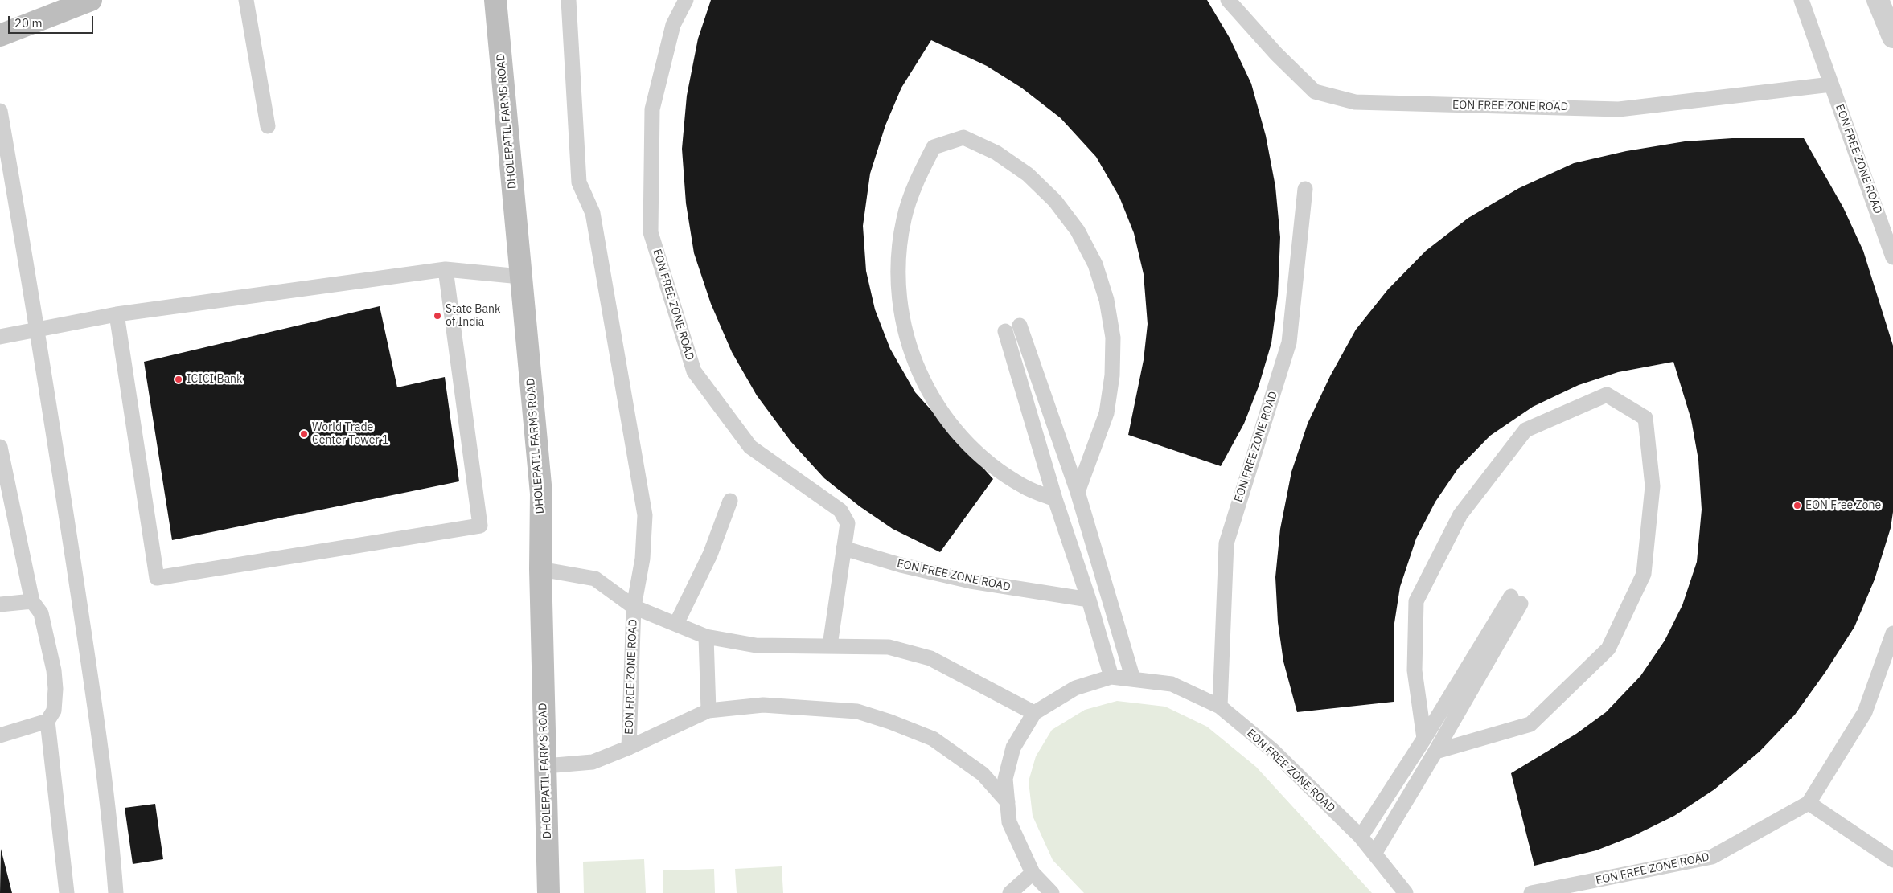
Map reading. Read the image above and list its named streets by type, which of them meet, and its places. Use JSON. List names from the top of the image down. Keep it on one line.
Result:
{"streets":{"street":["DHOLEPATIL FARMS ROAD"],"lane":["EON FREE ZONE ROAD"]},"crossings":[["EON FREE ZONE ROAD","DHOLEPATIL FARMS ROAD"]],"places":["State Bank of India","ICICI Bank","World Trade Center Tower 1","EON Free Zone"],"scale_bar":"20 m"}
